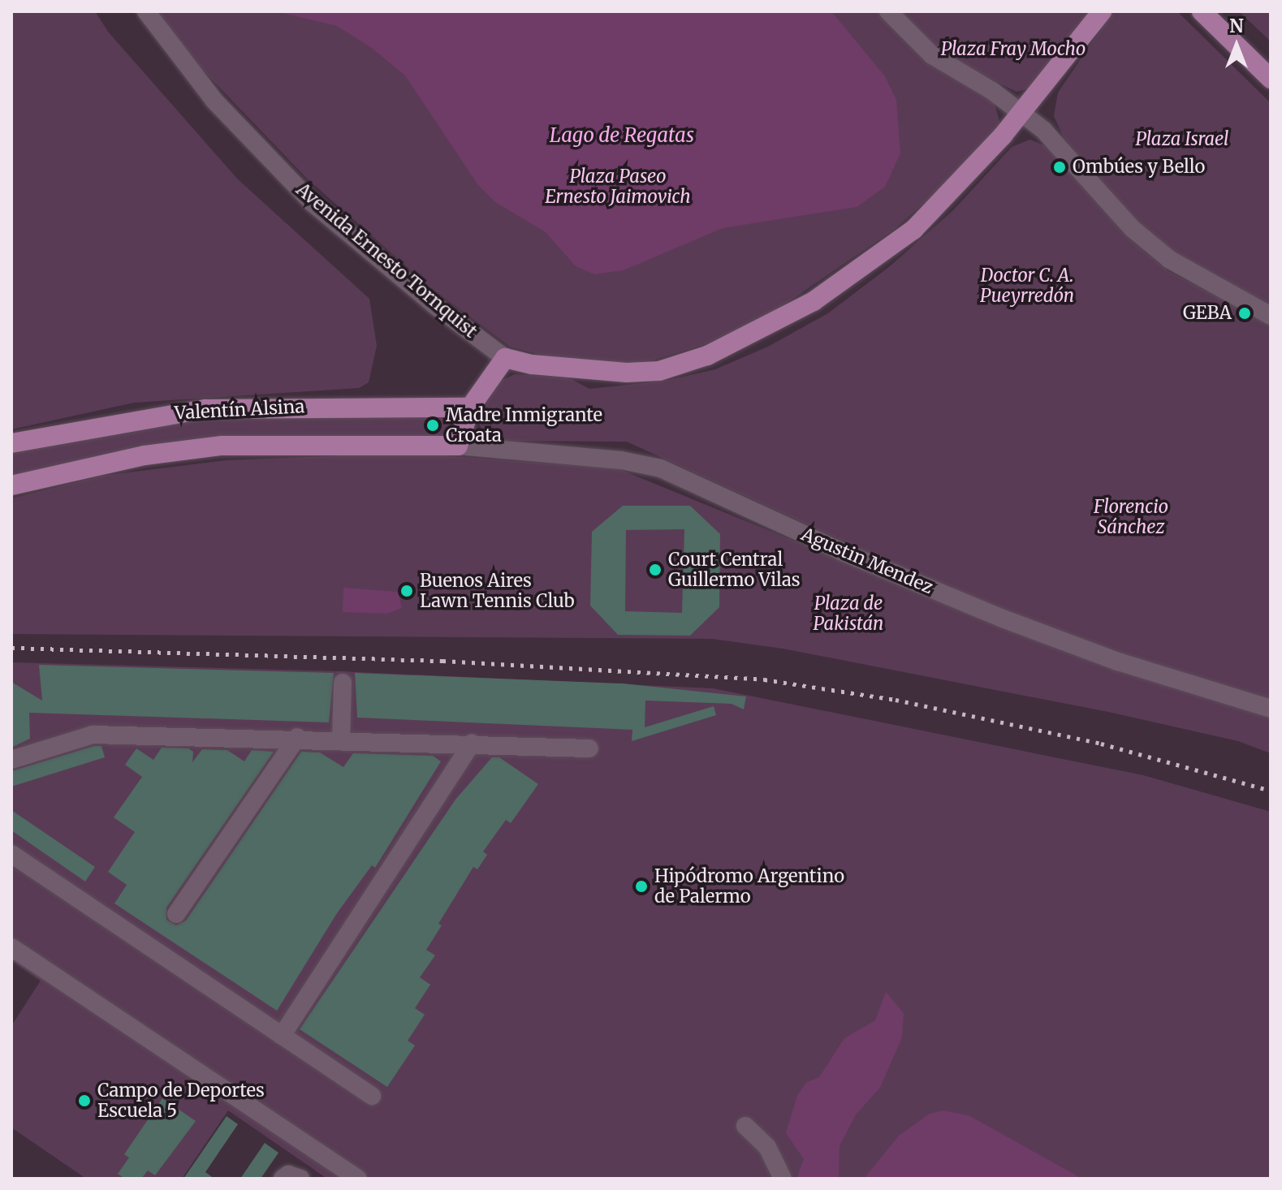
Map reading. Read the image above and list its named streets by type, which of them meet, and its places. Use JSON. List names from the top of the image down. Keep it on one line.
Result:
{"streets":{"main road":["Valentín Alsina"],"street":["Avenida Ernesto Tornquist","Agustin Mendez"]},"crossings":[["Valentín Alsina","Agustin Mendez"]],"water":["Lago de Regatas"],"parks":["Plaza Fray Mocho","Plaza Israel","Plaza Paseo Ernesto Jaimovich","Doctor C. A. Pueyrredón","Florencio Sánchez","Plaza de Pakistán"],"places":["Ombúes y Bello","GEBA","Madre Inmigrante Croata","Court Central Guillermo Vilas","Buenos Aires Lawn Tennis Club","Hipódromo Argentino de Palermo","Campo de Deportes Escuela 5"],"north":"top"}
